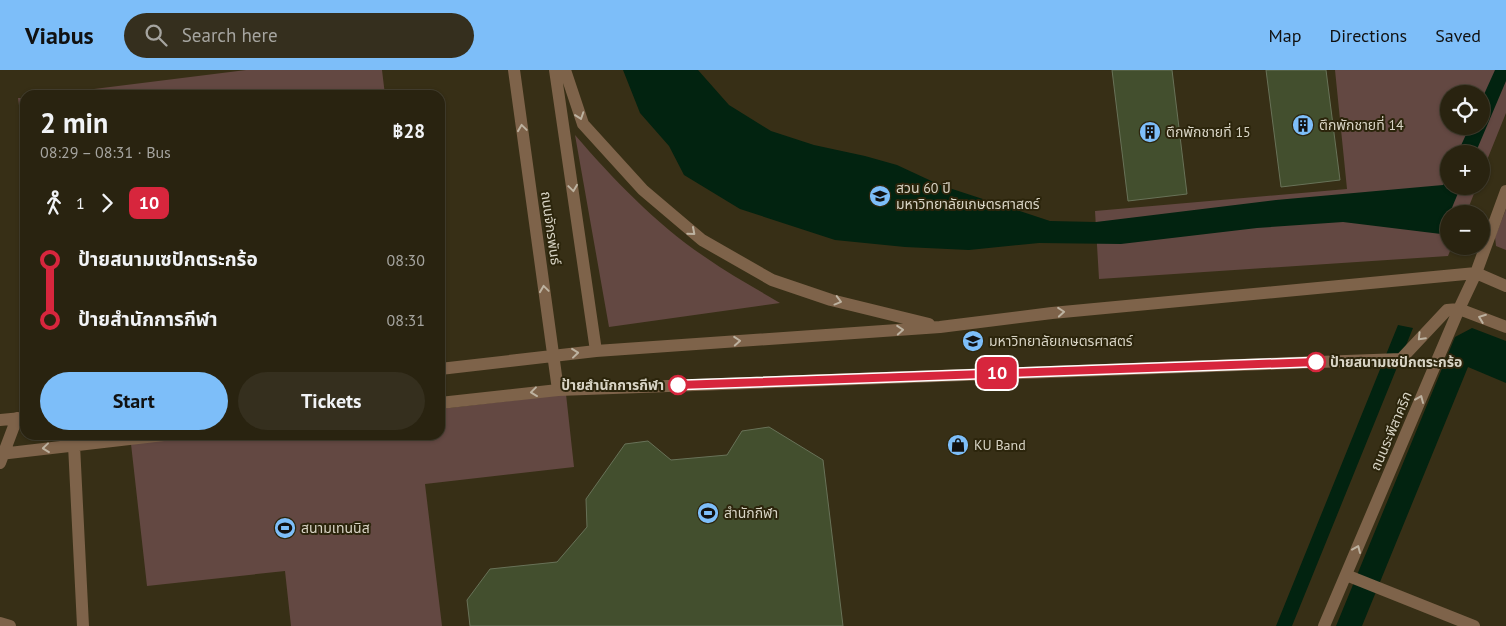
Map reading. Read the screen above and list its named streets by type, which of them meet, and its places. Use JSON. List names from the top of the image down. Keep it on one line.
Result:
{"streets":{"street":["ถนนจักรพันธ์","ถนนระพีสาคริก"]},"one_way":["ถนนระพีสาคริก"],"places":{"building":["ตึกพักชายที่ 14","ตึกพักชายที่ 15"],"school or university":["สวน 60 ปี มหาวิทยาลัยเกษตรศาสตร์","มหาวิทยาลัยเกษตรศาสตร์"],"other":["ป้ายสนามเซปักตระกร้อ","ป้ายสำนักการกีฬา"],"shop":["KU Band"],"sports":["สำนักกีฬา","สนามเทนนิส"]},"lines":["bus line 10"],"page":{"header":"Viabus","search":"Search here","nav":["Map","Directions","Saved"],"on_map":"10","map_buttons":["+","−"],"heading":["2 min","08:29 – 08:31 · Bus","฿28"],"legs":["1","10"],"list":[{"name":"ป้ายสนามเซปักตระกร้อ","value":"08:30"},{"name":"ป้ายสำนักการกีฬา","value":"08:31"}],"buttons":["Start","Tickets"]}}
